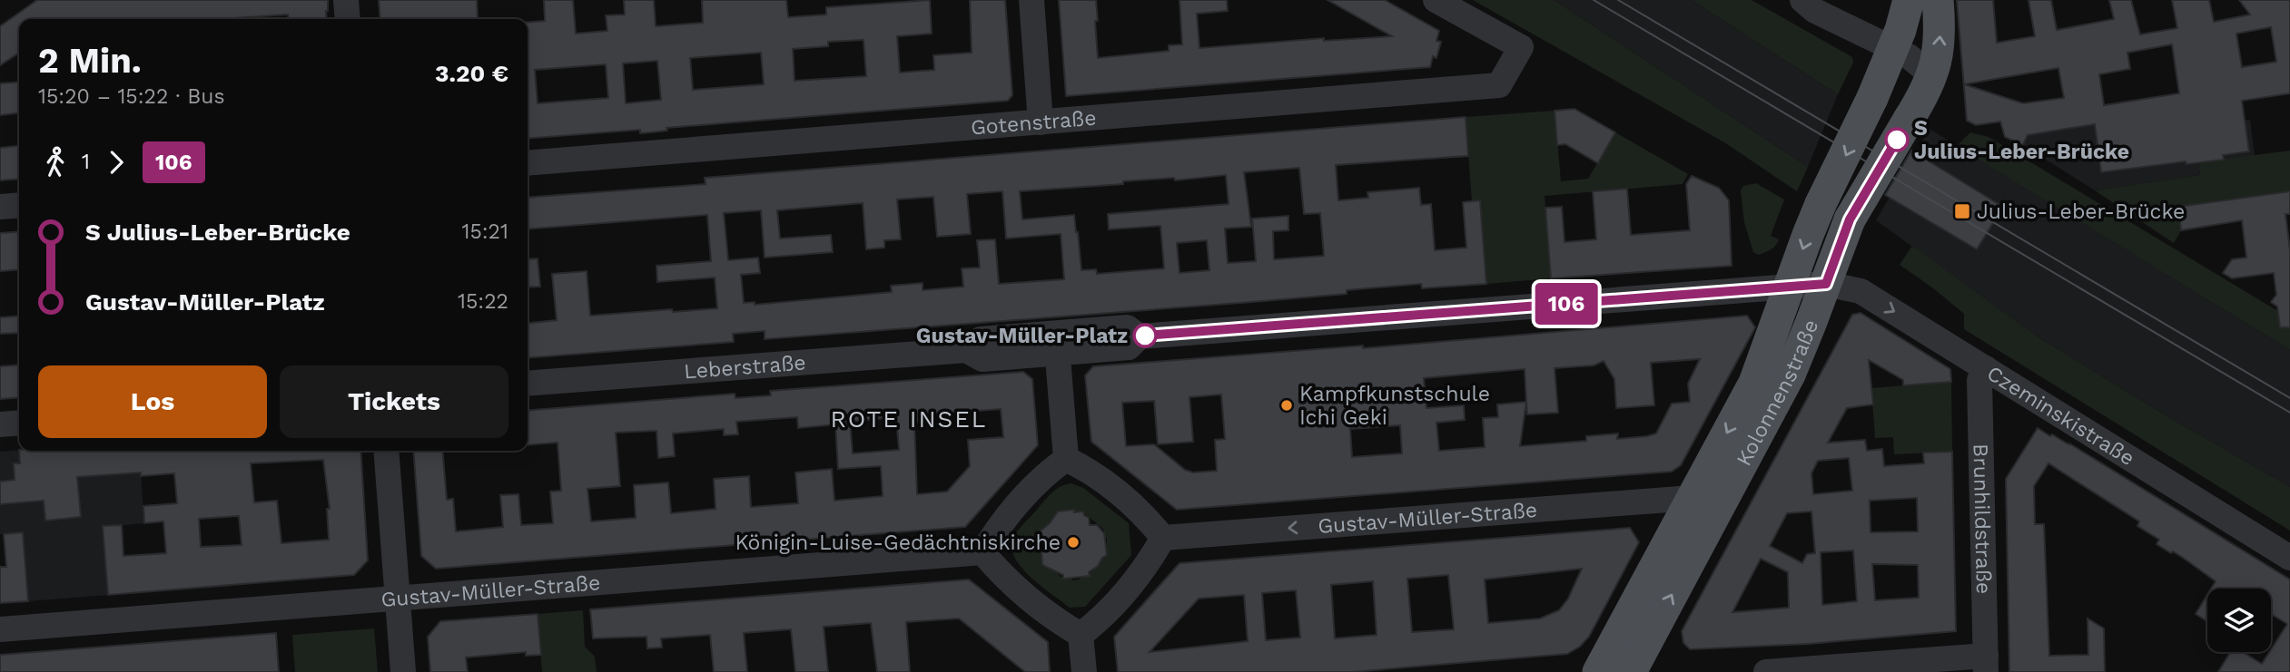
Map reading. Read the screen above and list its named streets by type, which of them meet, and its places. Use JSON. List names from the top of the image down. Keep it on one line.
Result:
{"streets":{"main road":["Kolonnenstraße"],"street":["Gotenstraße","Leberstraße","Czeminskistraße","Gustav-Müller-Straße","Brunhildstraße"]},"crossings":[["Leberstraße","Kolonnenstraße"],["Leberstraße","Czeminskistraße"],["Kolonnenstraße","Czeminskistraße"],["Kolonnenstraße","Gustav-Müller-Straße"],["Czeminskistraße","Brunhildstraße"]],"districts":["ROTE INSEL"],"places":{"other":["S Julius-Leber-Brücke","Gustav-Müller-Platz","Kampfkunstschule Ichi Geki","Königin-Luise-Gedächtniskirche"],"transit":["Julius-Leber-Brücke"]},"lines":["bus line 106"],"page":{"on_map":"106","heading":["2 Min.","15:20 – 15:22 · Bus","3.20 €"],"legs":["1","106"],"list":[{"name":"S Julius-Leber-Brücke","value":"15:21"},{"name":"Gustav-Müller-Platz","value":"15:22"}],"buttons":["Los","Tickets"]}}
